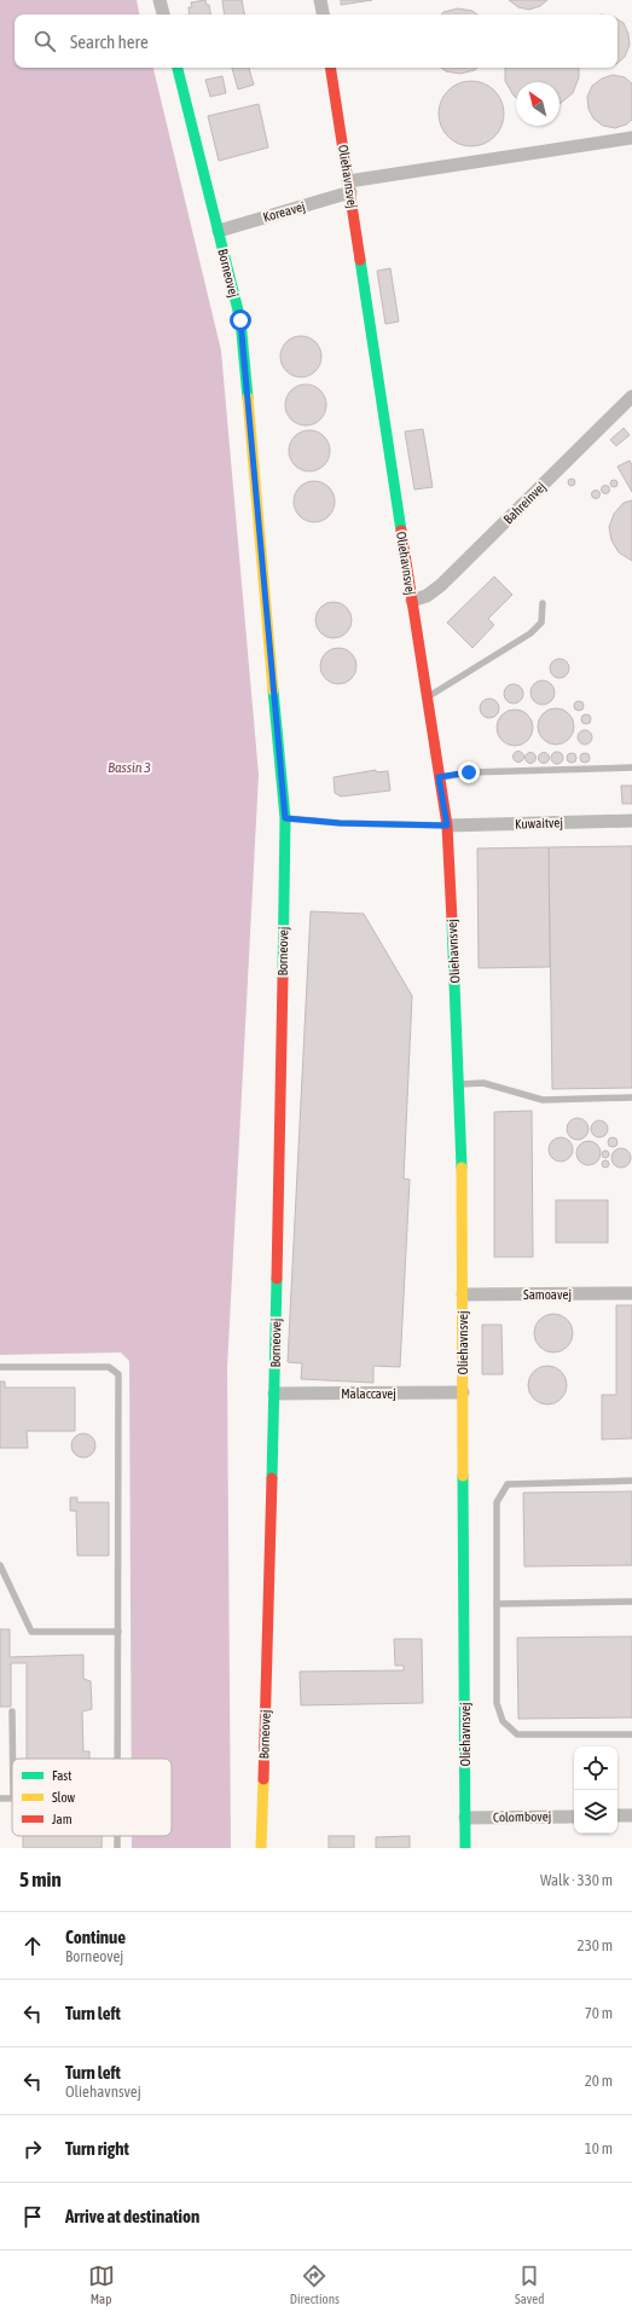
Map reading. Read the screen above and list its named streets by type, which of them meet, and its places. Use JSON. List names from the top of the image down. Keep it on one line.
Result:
{"streets":{"street":["Oliehavnsvej","Koreavej","Borneovej","Bahreinvej","Kuwaitvej","Samoavej","Malaccavej","Colombovej"]},"crossings":[["Oliehavnsvej","Koreavej"],["Oliehavnsvej","Bahreinvej"],["Oliehavnsvej","Kuwaitvej"],["Oliehavnsvej","Samoavej"],["Oliehavnsvej","Malaccavej"],["Oliehavnsvej","Colombovej"],["Koreavej","Borneovej"],["Borneovej","Malaccavej"]],"water":["Bassin 3"],"legend":["Fast","Slow","Jam"],"north":"top left","page":{"search":"Search here","heading":["5 min","Walk · 330 m"],"list":[["Continue","Borneovej","230 m"],["Turn left","70 m"],["Turn left","Oliehavnsvej","20 m"],["Turn right","10 m"],"Arrive at destination"],"nav":["Map","Directions","Saved"]}}
